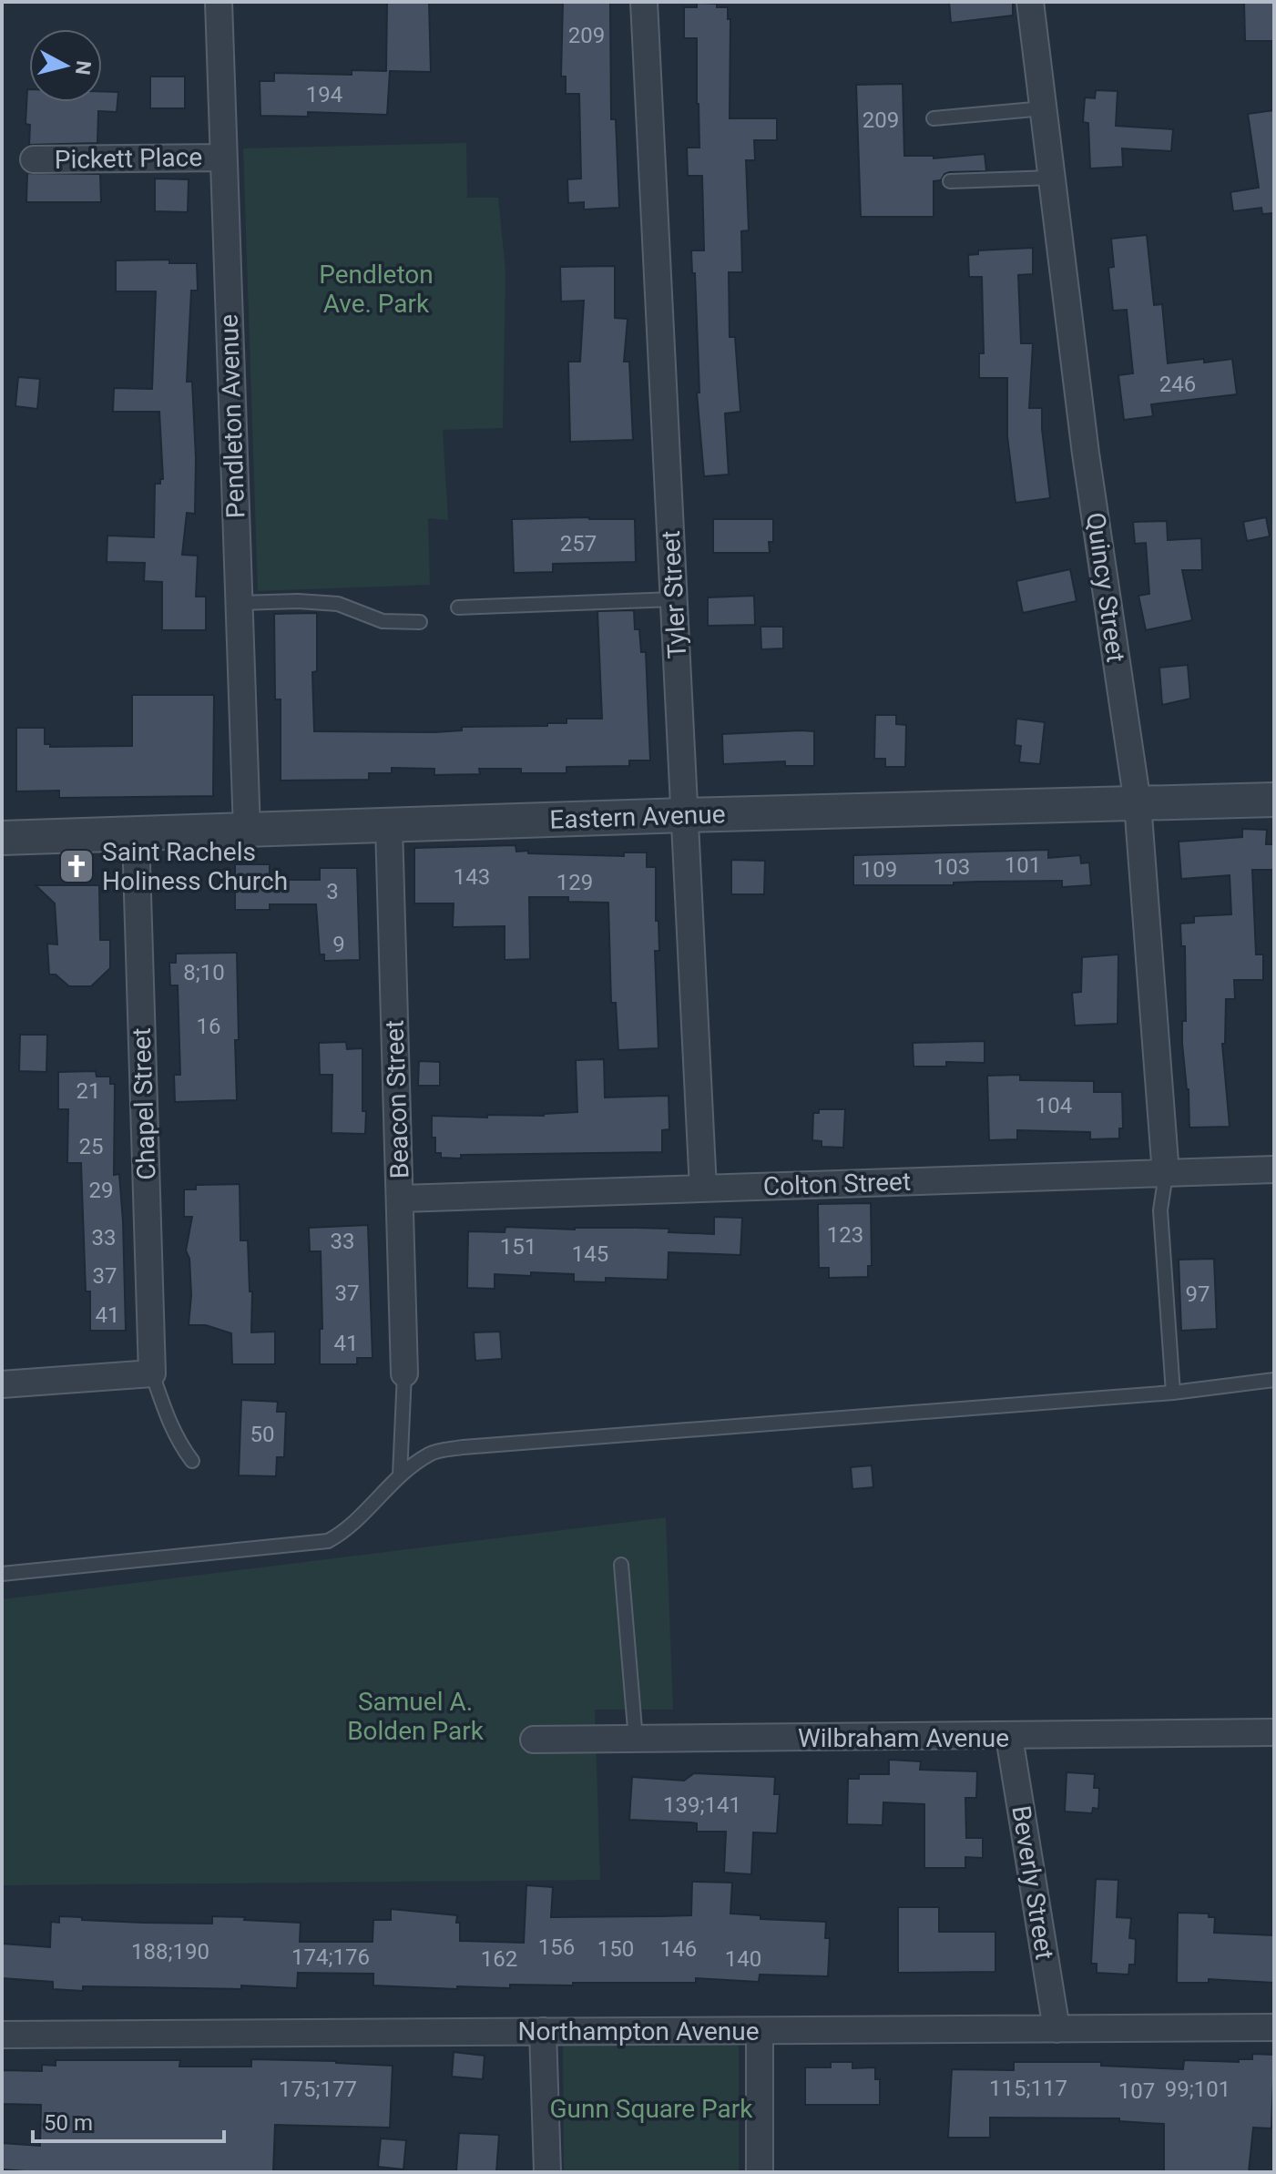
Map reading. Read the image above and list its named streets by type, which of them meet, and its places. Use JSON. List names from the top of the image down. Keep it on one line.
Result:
{"streets":{"street":["Pickett Place","Pendleton Avenue","Quincy Street","Tyler Street","Eastern Avenue","Beacon Street","Chapel Street","Colton Street","Wilbraham Avenue","Beverly Street","Northampton Avenue"]},"crossings":[["Pickett Place","Pendleton Avenue"],["Pendleton Avenue","Eastern Avenue"],["Quincy Street","Eastern Avenue"],["Quincy Street","Colton Street"],["Tyler Street","Eastern Avenue"],["Tyler Street","Colton Street"],["Eastern Avenue","Beacon Street"],["Eastern Avenue","Chapel Street"],["Beacon Street","Colton Street"],["Wilbraham Avenue","Beverly Street"],["Beverly Street","Northampton Avenue"]],"parks":["Pendleton Ave. Park","Samuel A. Bolden Park","Gunn Square Park"],"places":{"church":["Saint Rachels Holiness Church"]},"house_numbers":["209","194","209","246","257","101","103","109","143","129","3","9","8;10","16","21","104","25","29","123","33","33","151","145","37","37","97","41","41","50","139;141","156","150","146","188;190","174;176","162","140","115;117","175;177","99;101","107"],"scale_bar":"50 m","north":"right"}
